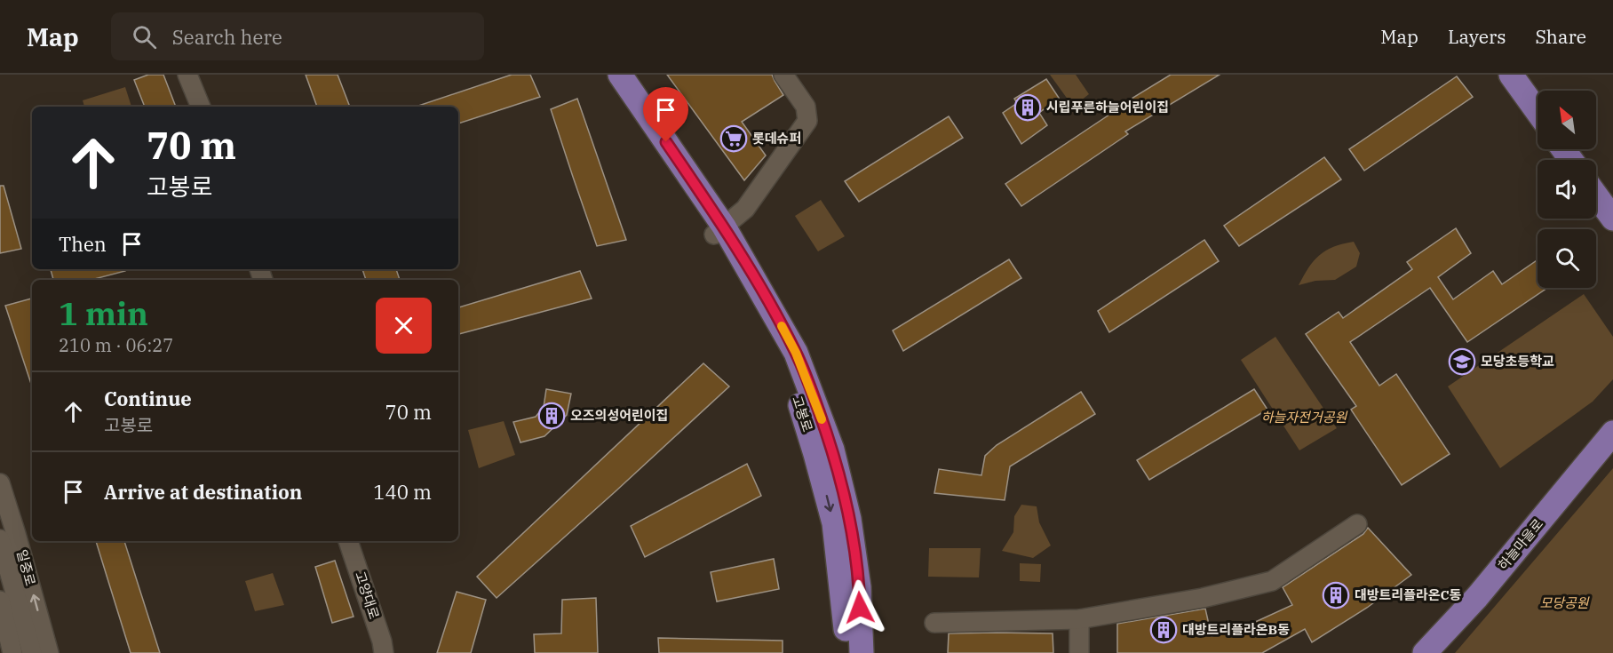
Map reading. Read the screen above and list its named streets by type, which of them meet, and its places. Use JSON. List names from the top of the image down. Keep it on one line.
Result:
{"streets":{"main road":["고봉로","하늘마을로"],"street":["일중로","고양대로"]},"parks":["하늘자전거공원","모당공원"],"places":{"building":["시립푸른하늘어린이집","오즈의성어린이집","대방트리플라온C동","대방트리플라온B동"],"supermarket":["롯데슈퍼"],"school or university":["모당초등학교"]},"north":"top left","page":{"header":"Map","search":"Search here","nav":["Map","Layers","Share"],"turn":["70 m","고봉로"],"then":"Then","heading":["1 min","210 m · 06:27"],"list":[{"name":"Continue","note":"고봉로","value":"70 m"},{"name":"Arrive at destination","value":"140 m"}]}}
